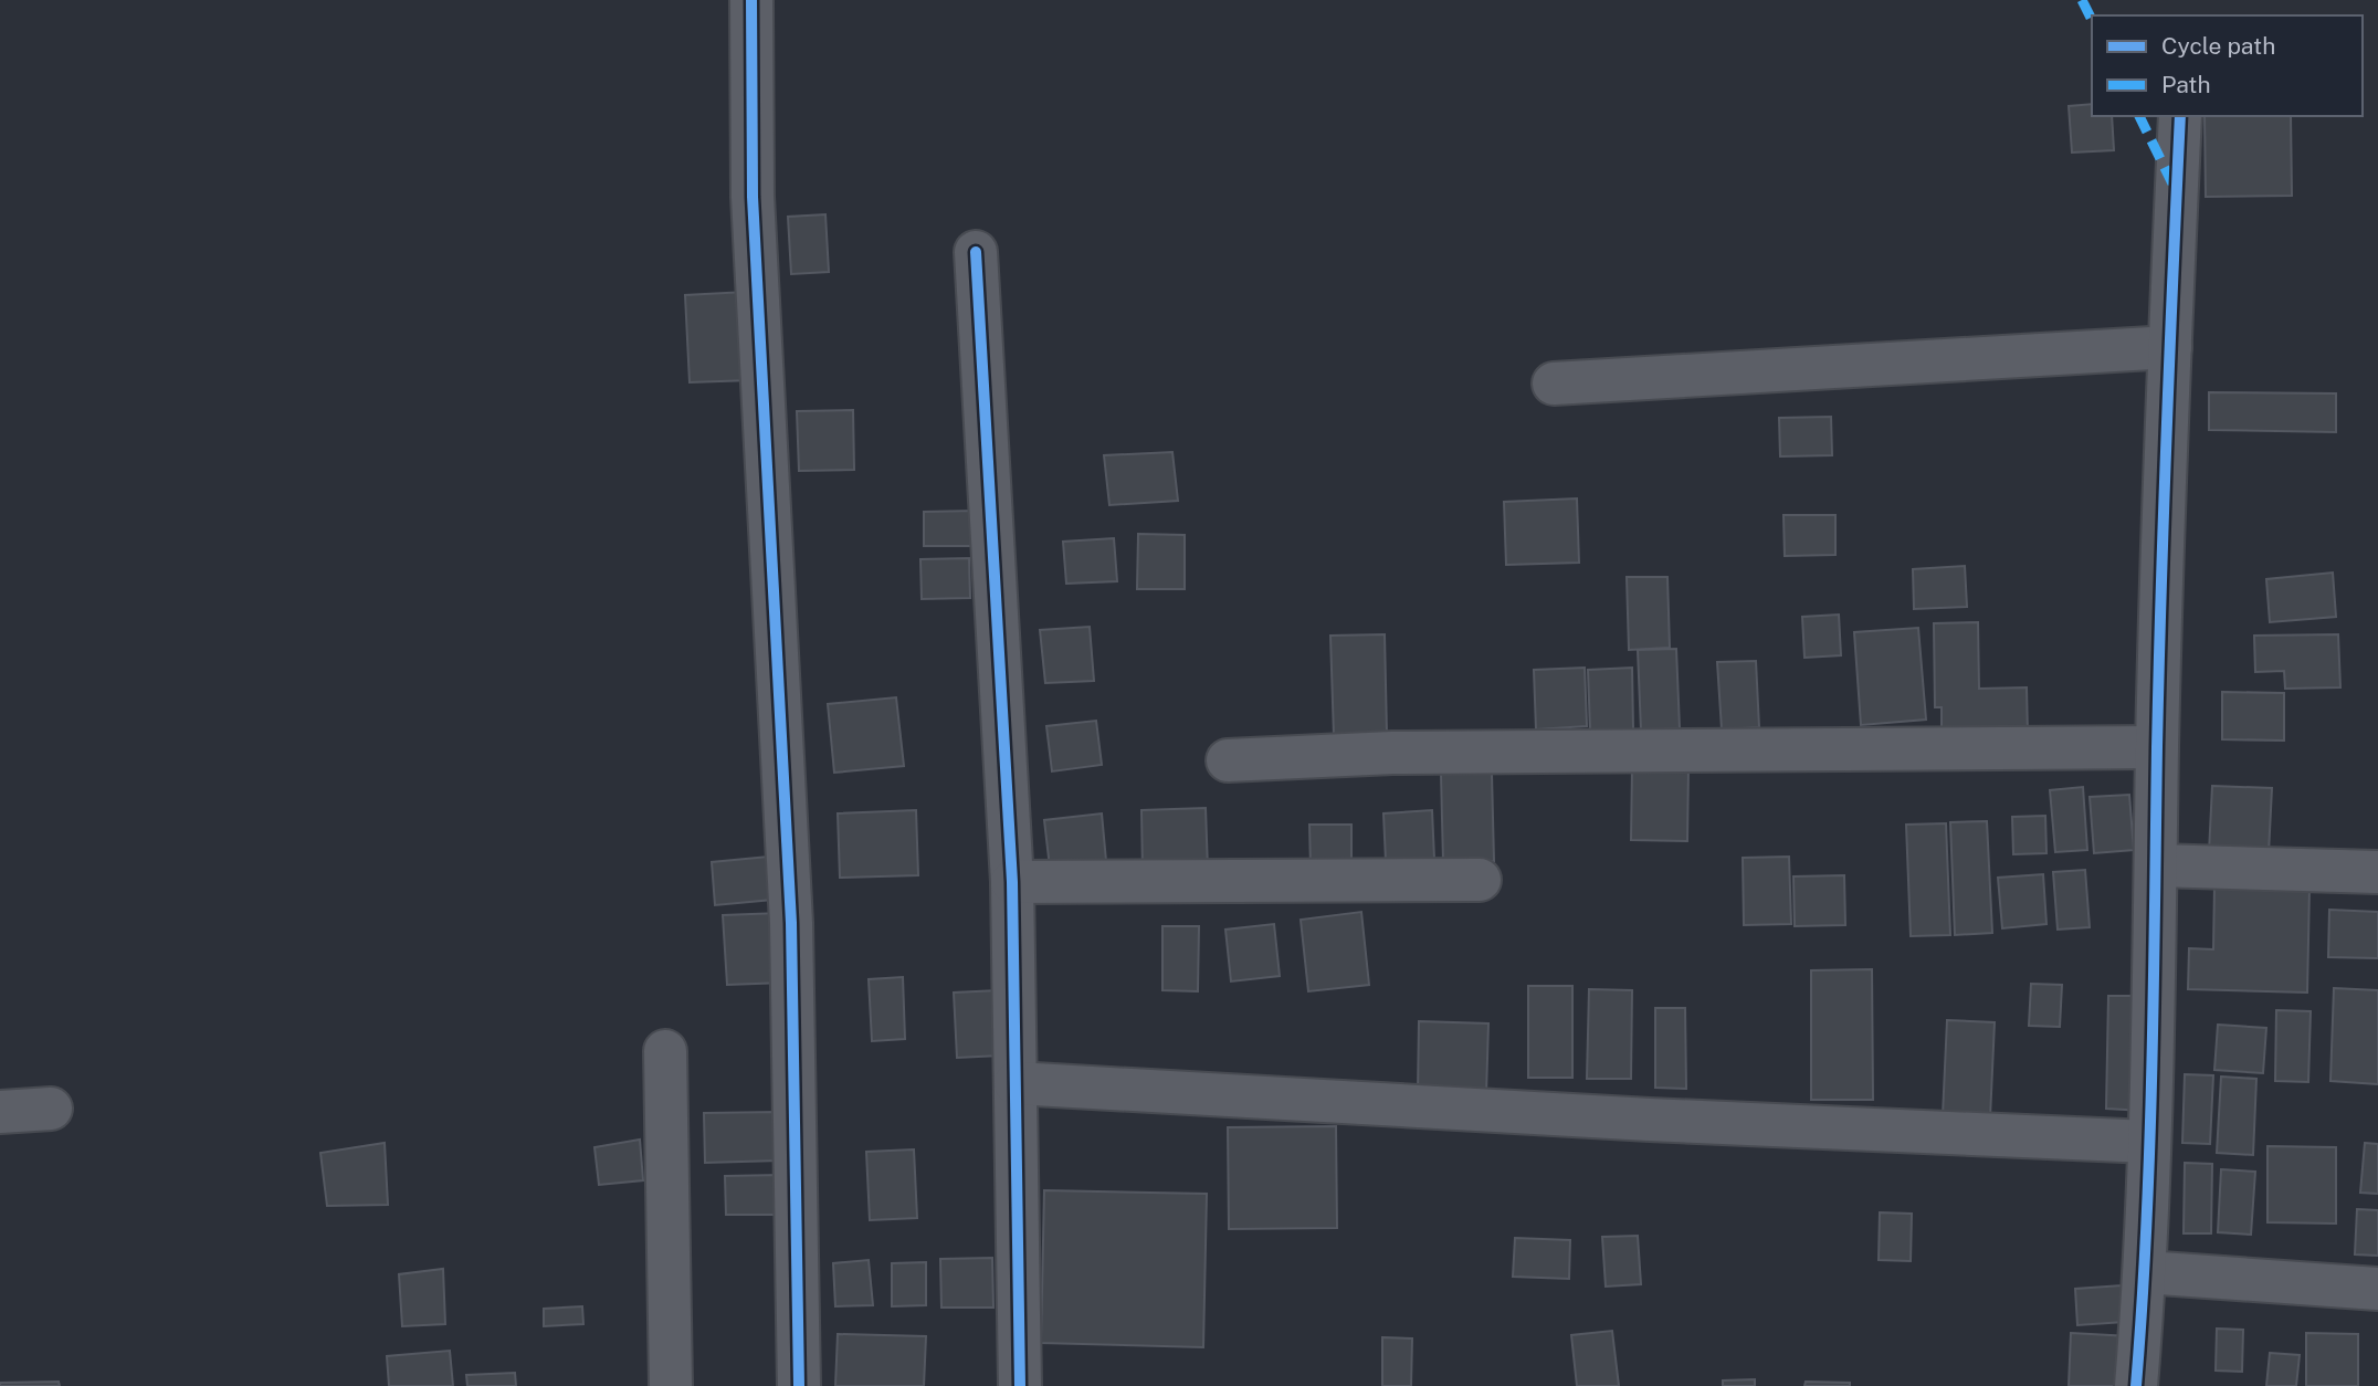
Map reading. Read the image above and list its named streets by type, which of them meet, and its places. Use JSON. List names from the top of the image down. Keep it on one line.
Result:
{"legend":["Cycle path","Path"]}
